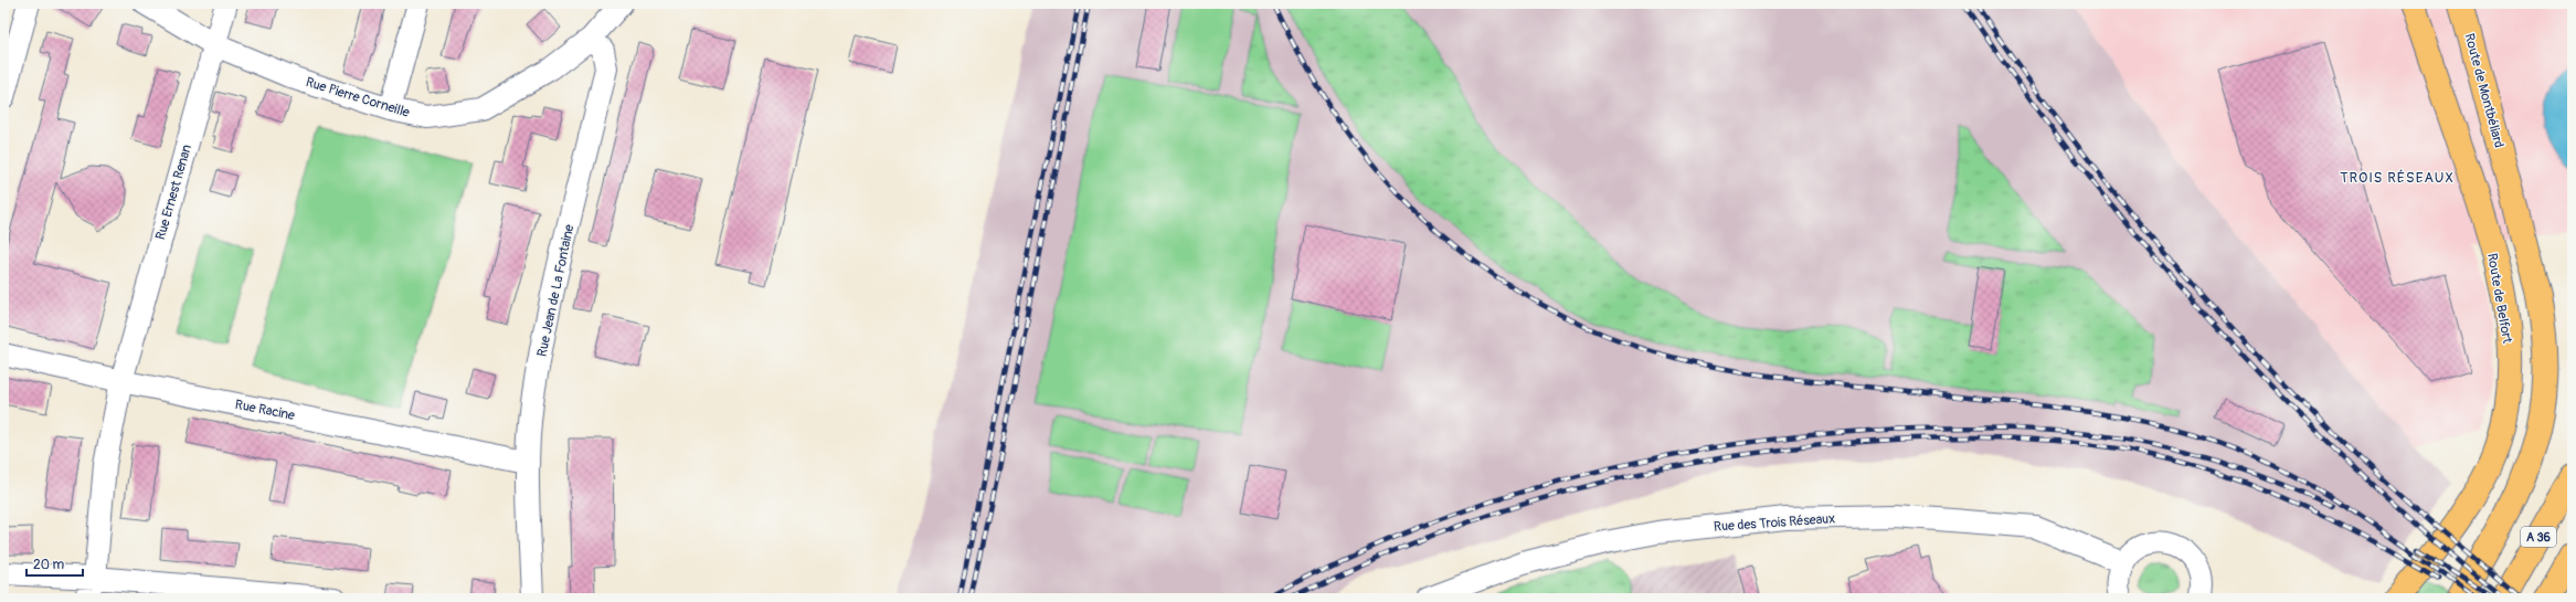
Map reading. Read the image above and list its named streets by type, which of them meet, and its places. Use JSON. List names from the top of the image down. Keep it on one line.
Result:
{"streets":{"main road":["Route de Montbéliard","Route de Belfort","A 36"],"street":["Rue Pierre Corneille","Rue Ernest Renan","Rue Jean de La Fontaine","Rue Racine","Rue des Trois Réseaux"]},"crossings":[["Rue Pierre Corneille","Rue Ernest Renan"],["Rue Pierre Corneille","Rue Jean de La Fontaine"],["Rue Ernest Renan","Rue Racine"],["Rue Jean de La Fontaine","Rue Racine"]],"districts":["TROIS RÉSEAUX"],"scale_bar":"20 m"}
